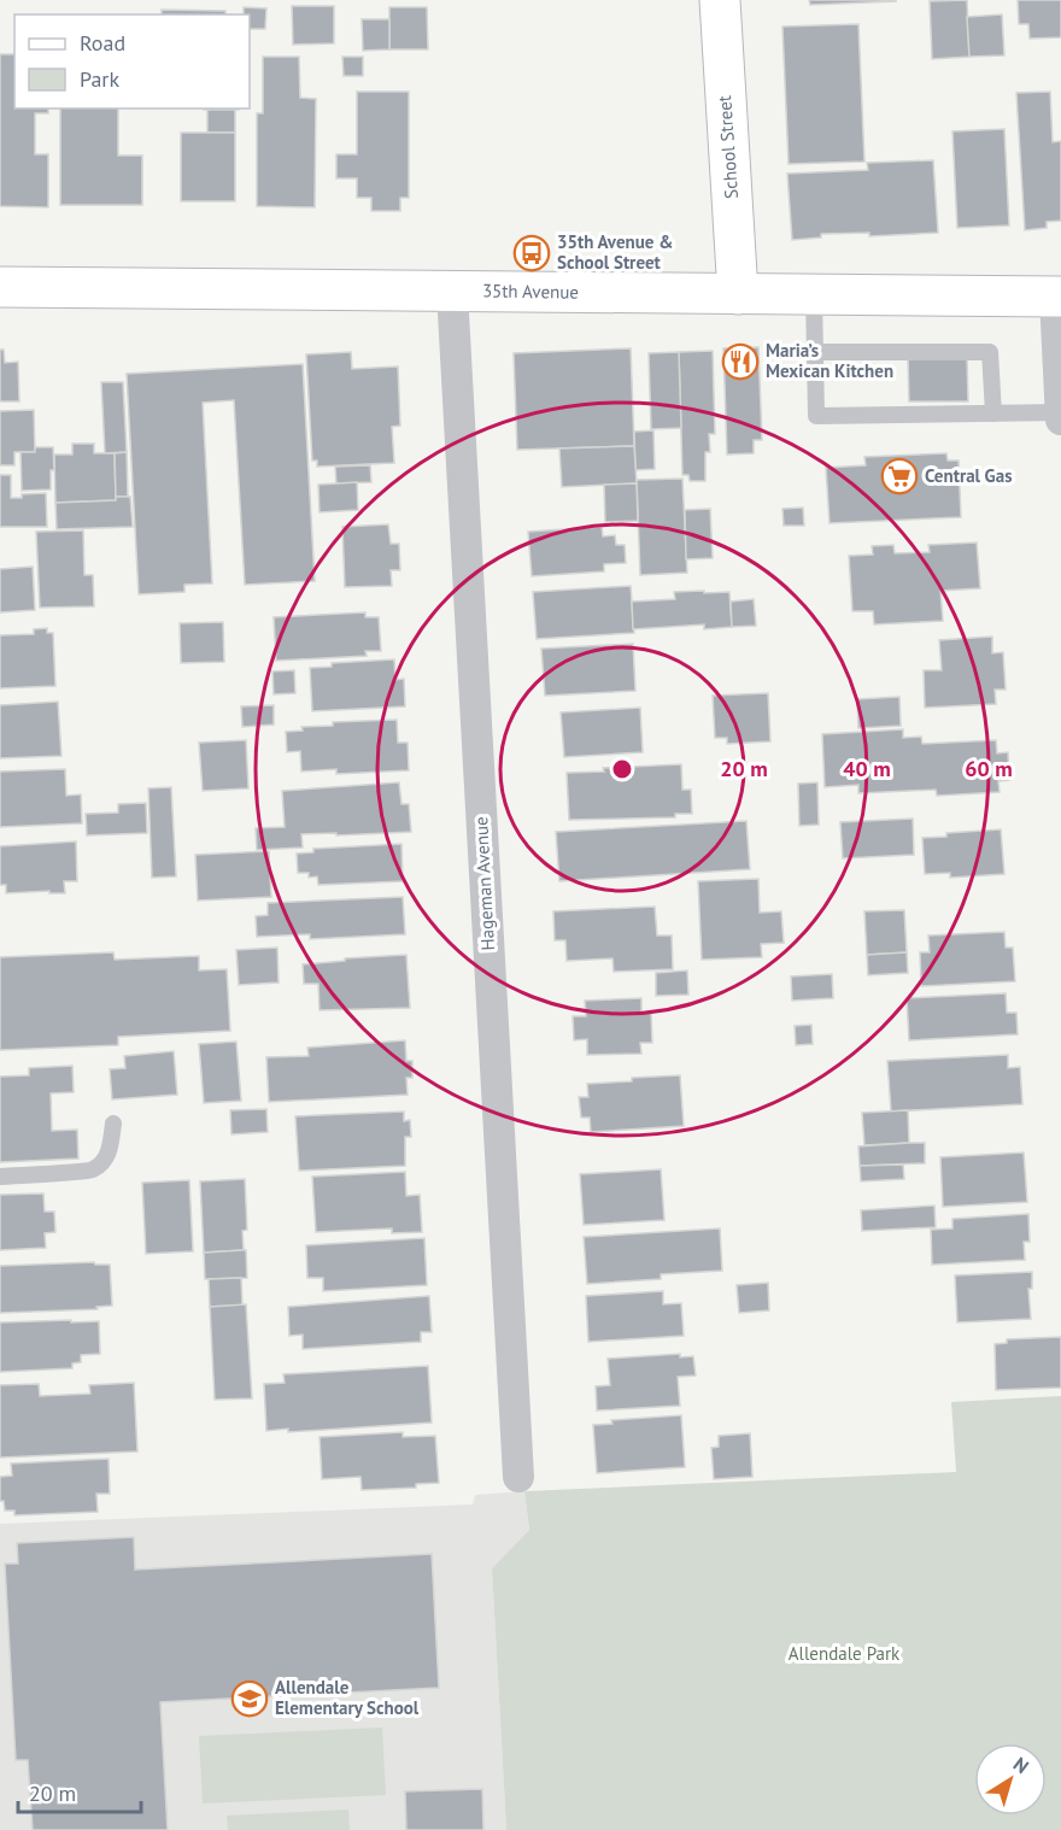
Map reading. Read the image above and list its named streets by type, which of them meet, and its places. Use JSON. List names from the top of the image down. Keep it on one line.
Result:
{"streets":{"main road":["School Street","35th Avenue"],"street":["Hageman Avenue"]},"crossings":[["School Street","35th Avenue"],["35th Avenue","Hageman Avenue"]],"parks":["Allendale Park"],"places":{"bus stop":["35th Avenue & School Street"],"restaurant":["Maria’s Mexican Kitchen"],"supermarket":["Central Gas"],"school or university":["Allendale Elementary School"]},"legend":["Road","Park"],"scale_bar":"20 m","north":"top right","rings":["20 m","40 m","60 m"]}
